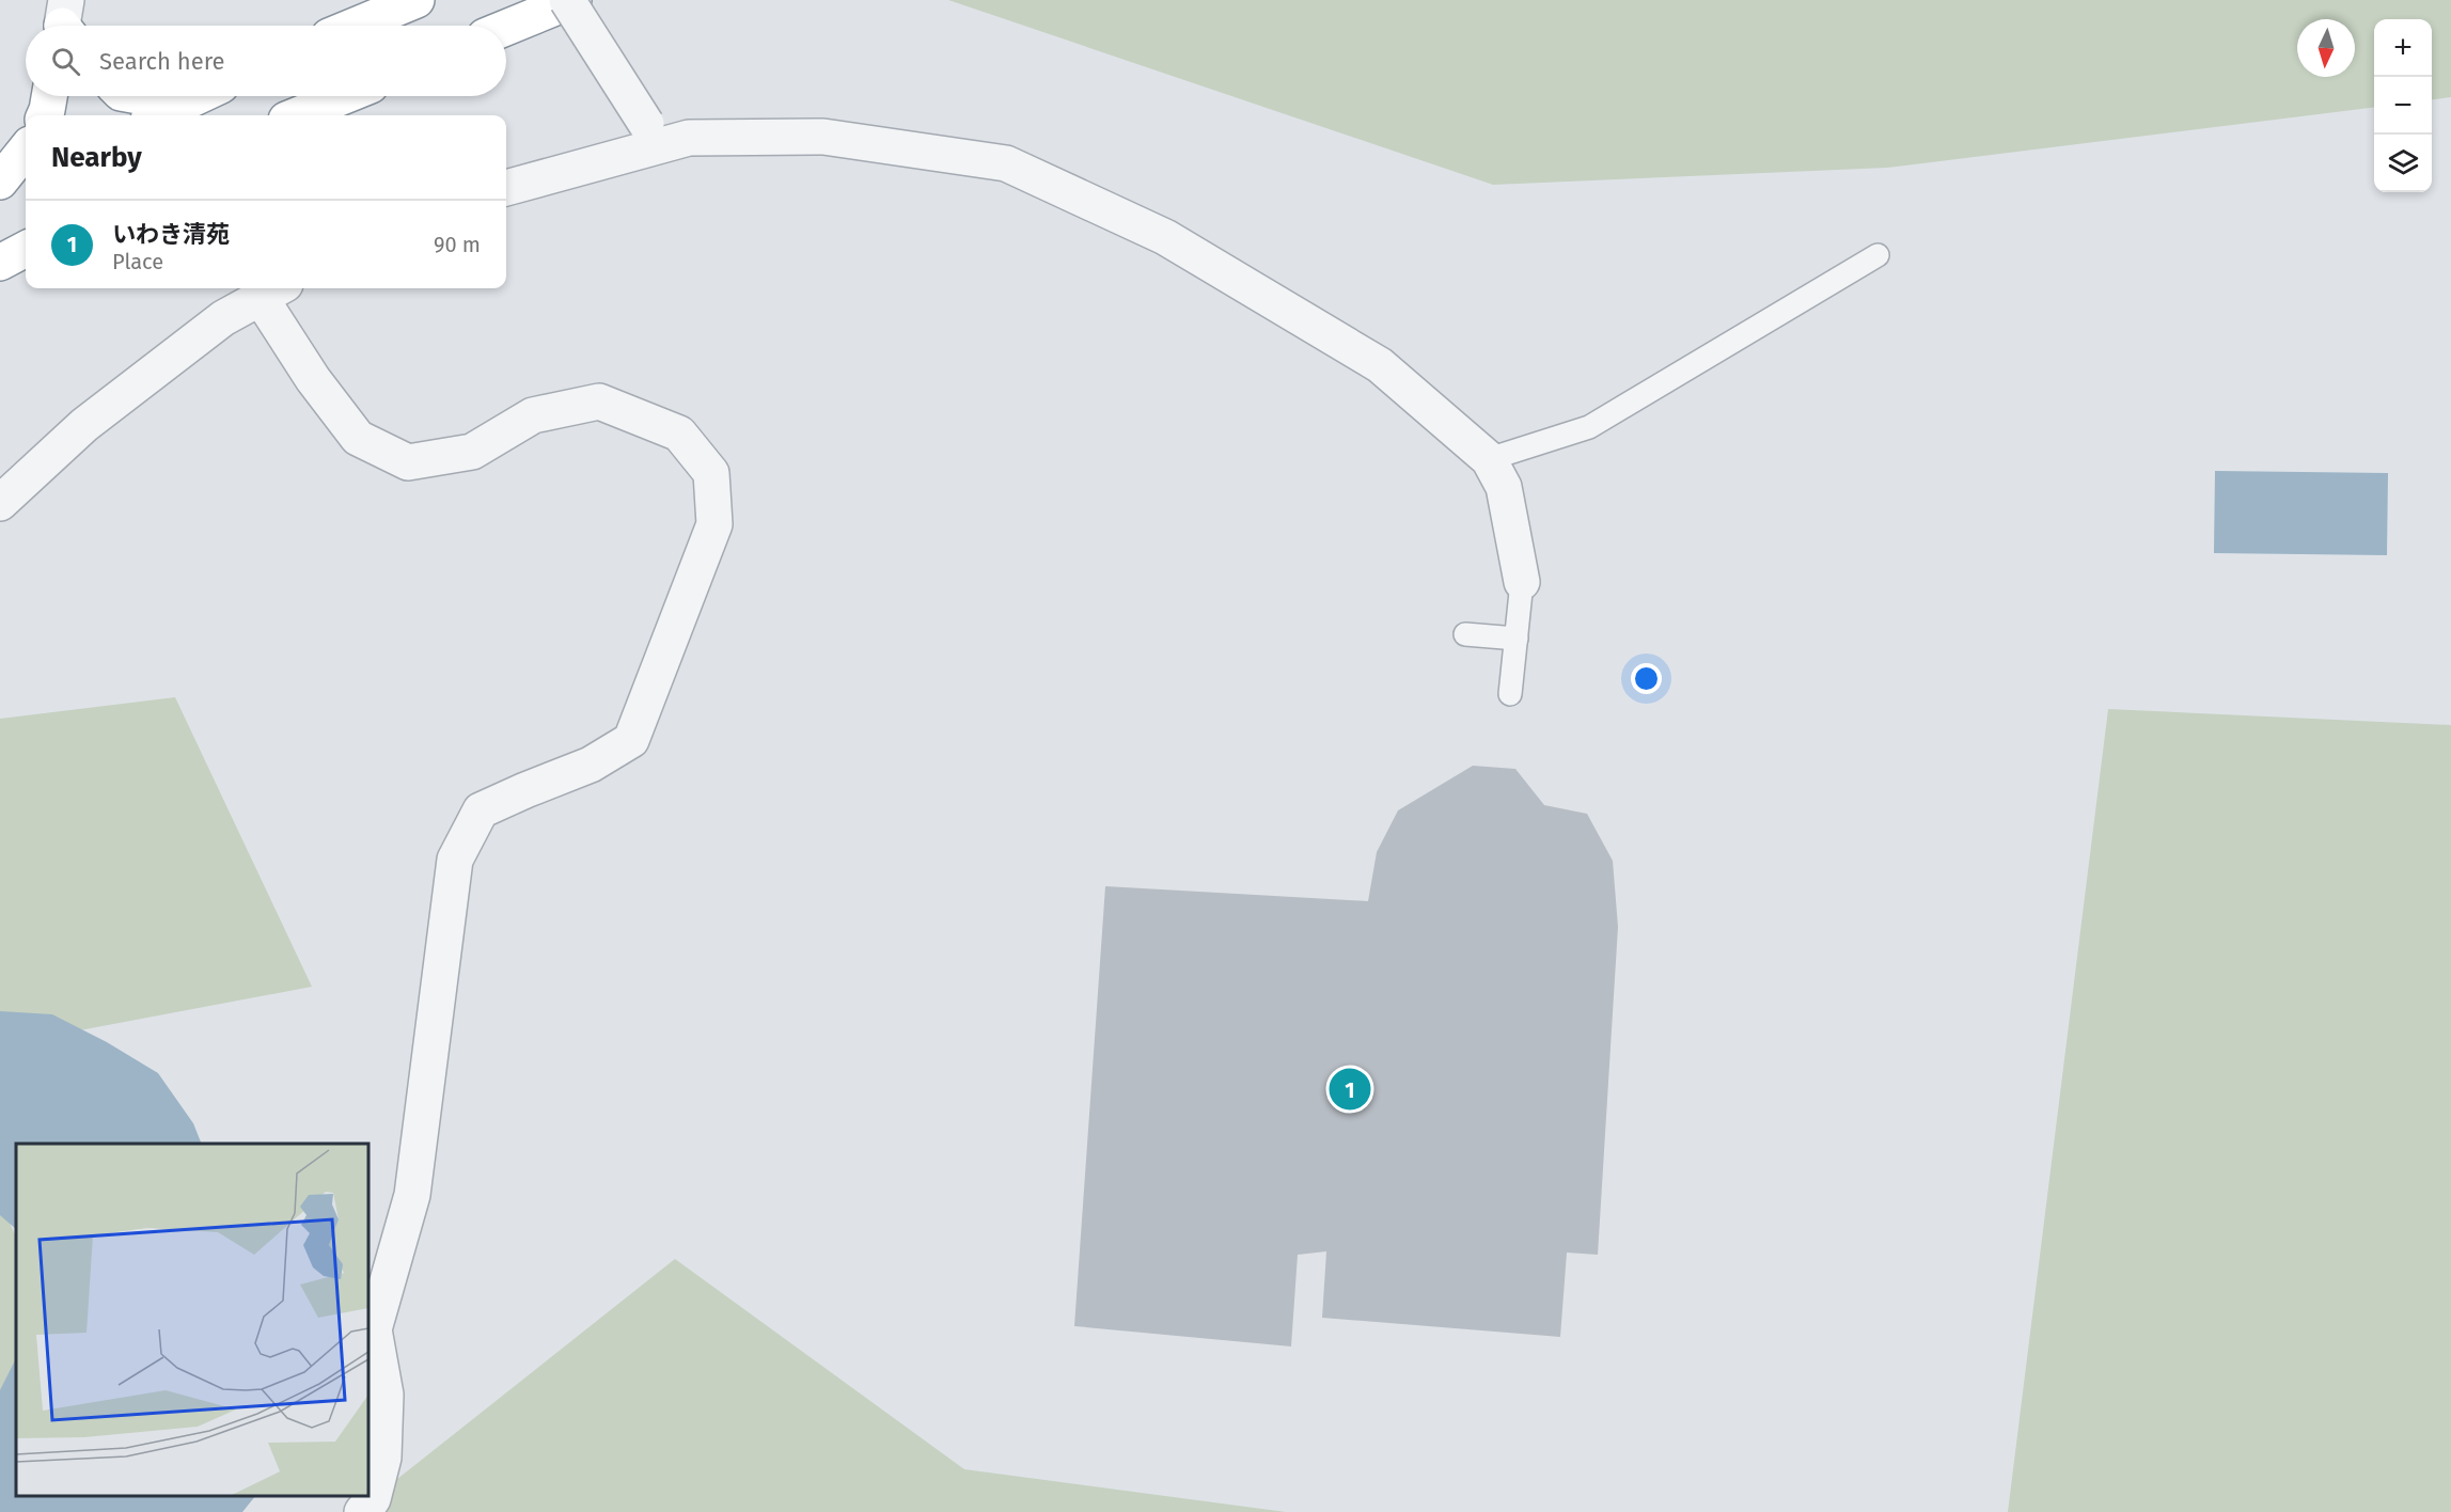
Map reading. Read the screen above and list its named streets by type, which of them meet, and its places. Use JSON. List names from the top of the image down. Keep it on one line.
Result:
{"north":"bottom","page":{"map_buttons":["+","−"],"search":"Search here","heading":"Nearby","list":[{"mark":"1","name":"いわき清苑","note":"Place","value":"90 m"}],"pins":"1"}}
